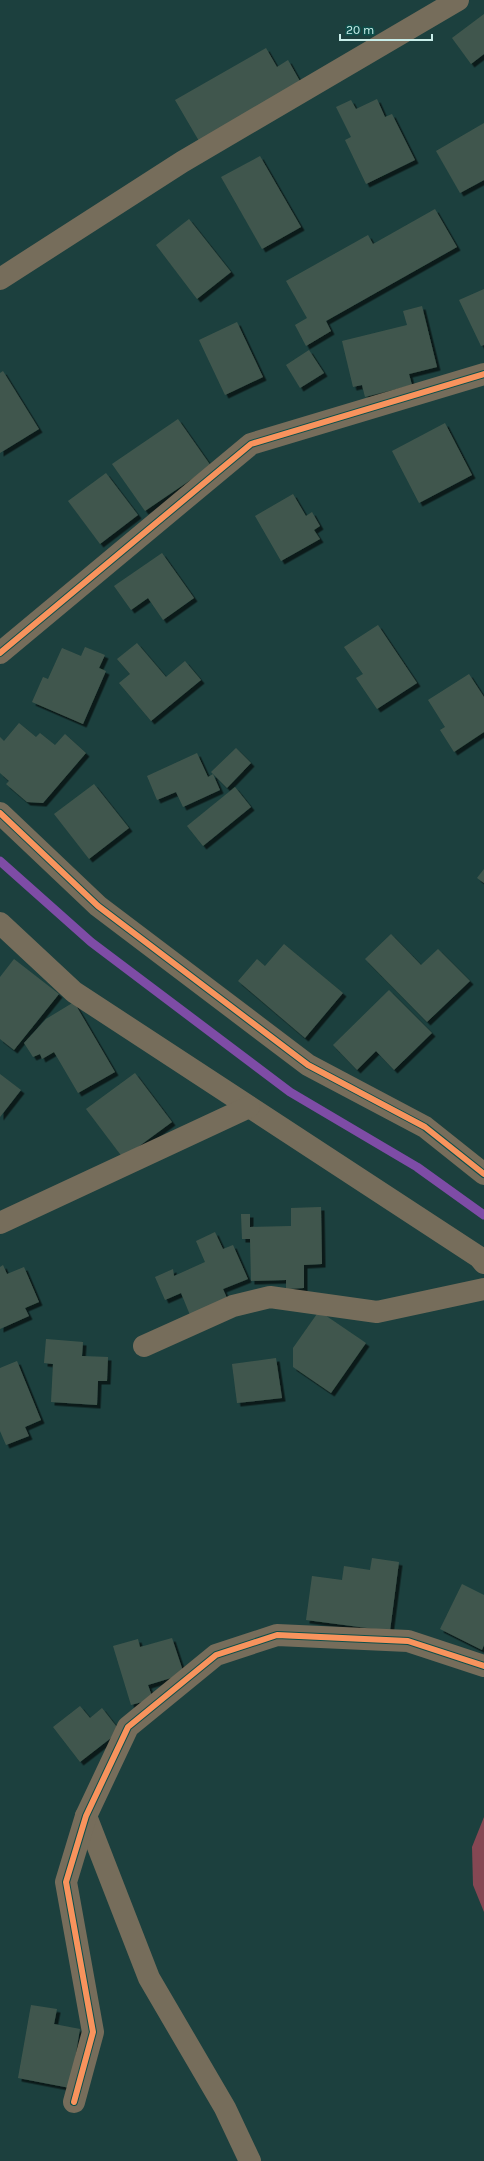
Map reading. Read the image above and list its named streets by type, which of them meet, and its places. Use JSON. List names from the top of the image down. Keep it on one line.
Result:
{"scale_bar":"20 m"}
